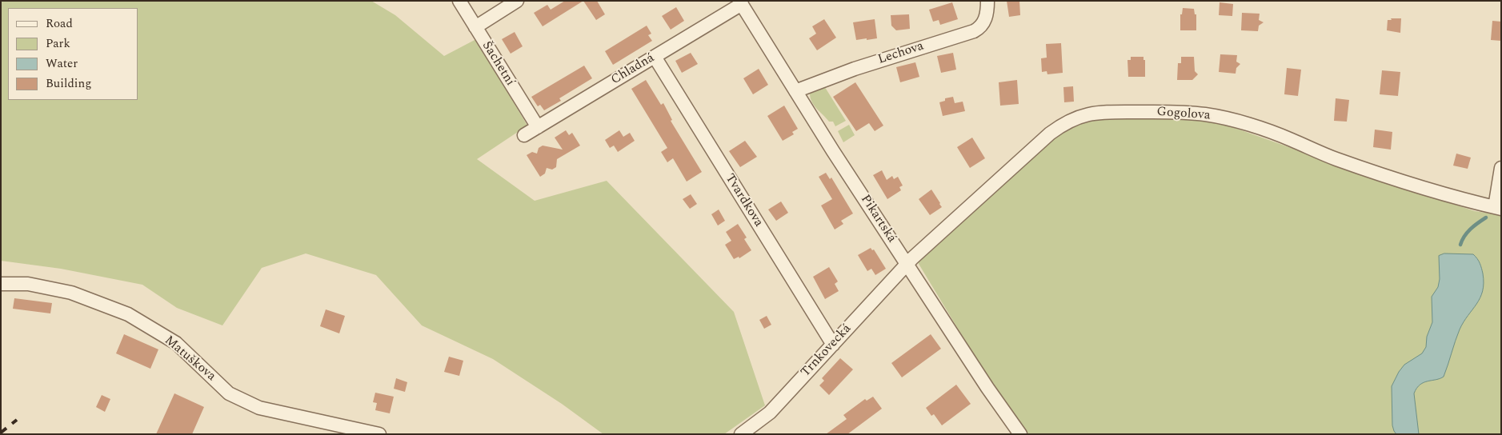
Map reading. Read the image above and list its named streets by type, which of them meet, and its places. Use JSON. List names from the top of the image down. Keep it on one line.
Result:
{"streets":{"street":["Lechova","Šachetní","Chladná","Gogolova","Tvardkova","Pikartská","Trnkovecká","Matuškova"]},"crossings":[["Lechova","Pikartská"],["Šachetní","Chladná"],["Chladná","Tvardkova"],["Chladná","Pikartská"],["Gogolova","Pikartská"],["Gogolova","Trnkovecká"],["Tvardkova","Trnkovecká"],["Pikartská","Trnkovecká"]],"legend":["Road","Park","Water","Building"]}
